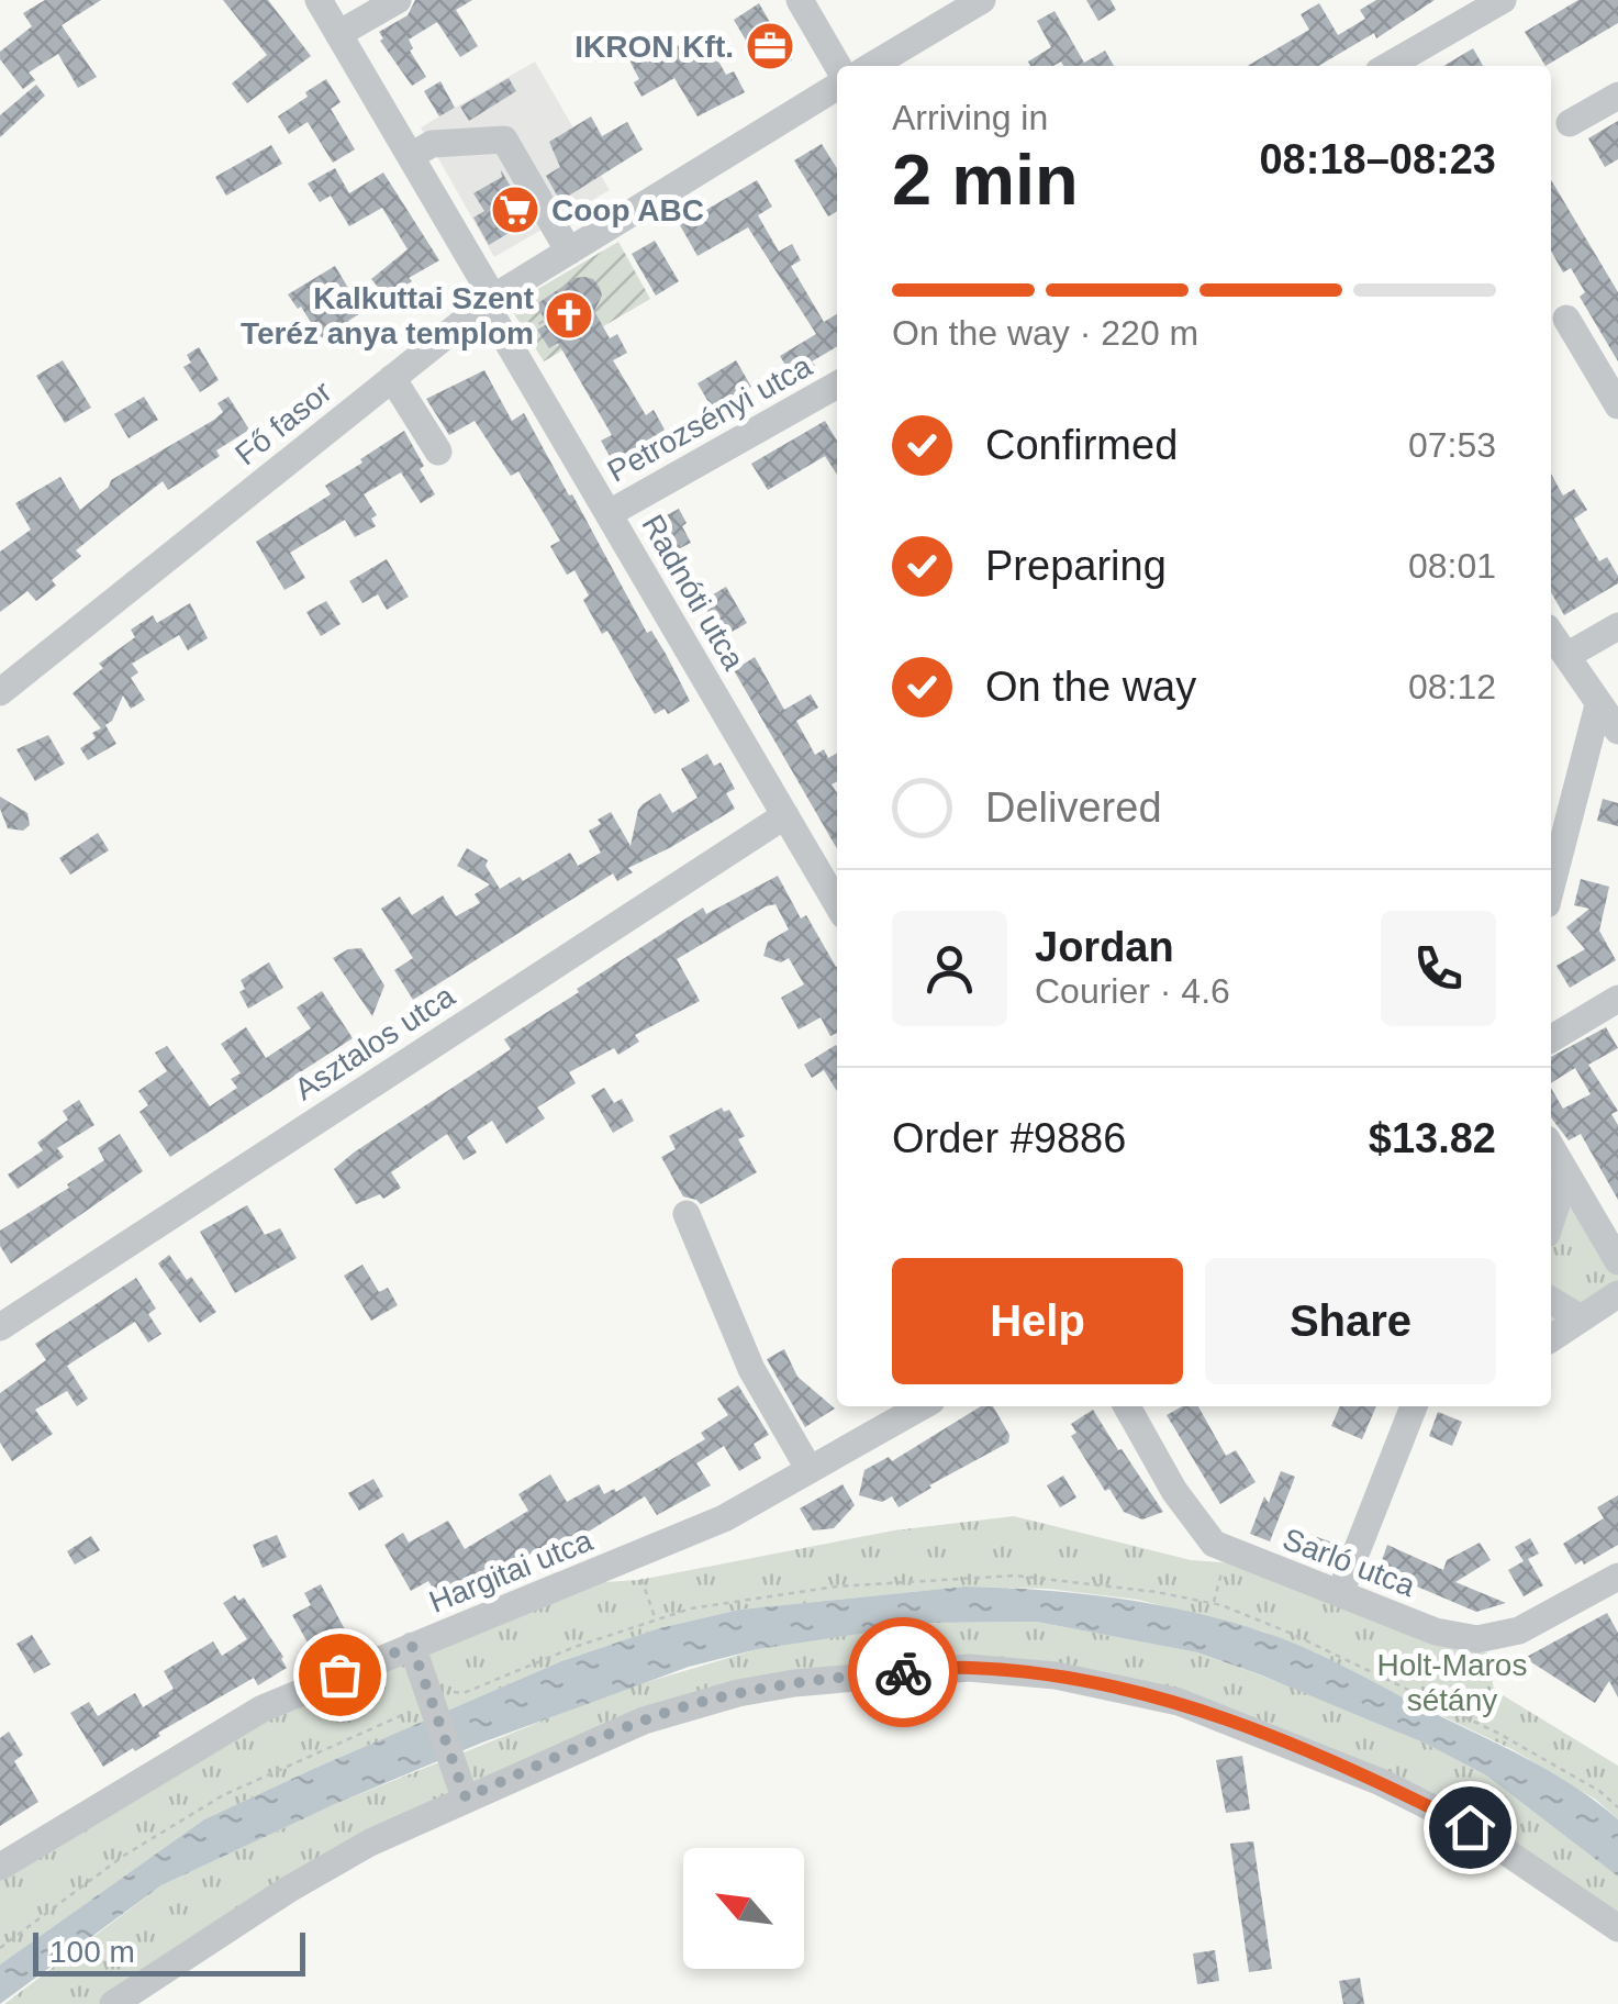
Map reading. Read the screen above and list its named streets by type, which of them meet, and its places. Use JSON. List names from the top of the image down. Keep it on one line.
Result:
{"streets":{"street":["Petrozsényi utca","Fő fasor","Radnóti utca","Asztalos utca","Sarló utca","Hargitai utca"]},"crossings":[["Petrozsényi utca","Radnóti utca"],["Fő fasor","Radnóti utca"],["Radnóti utca","Asztalos utca"]],"parks":["Holt-Maros sétány"],"places":{"office":["IKRON Kft."],"supermarket":["Coop ABC"],"church":["Kalkuttai Szent Teréz anya templom"]},"scale_bar":"100 m","north":"top left","page":{"heading":["2 min","Arriving in","08:18–08:23"],"panel":["Jordan","Courier · 4.6","Order #9886","$13.82"],"bar":"On the way · 220 m","list":[["Confirmed","07:53"],["Preparing","08:01"],["On the way","08:12"],"Delivered"],"buttons":["Help","Share"],"scale":"100 m"}}
